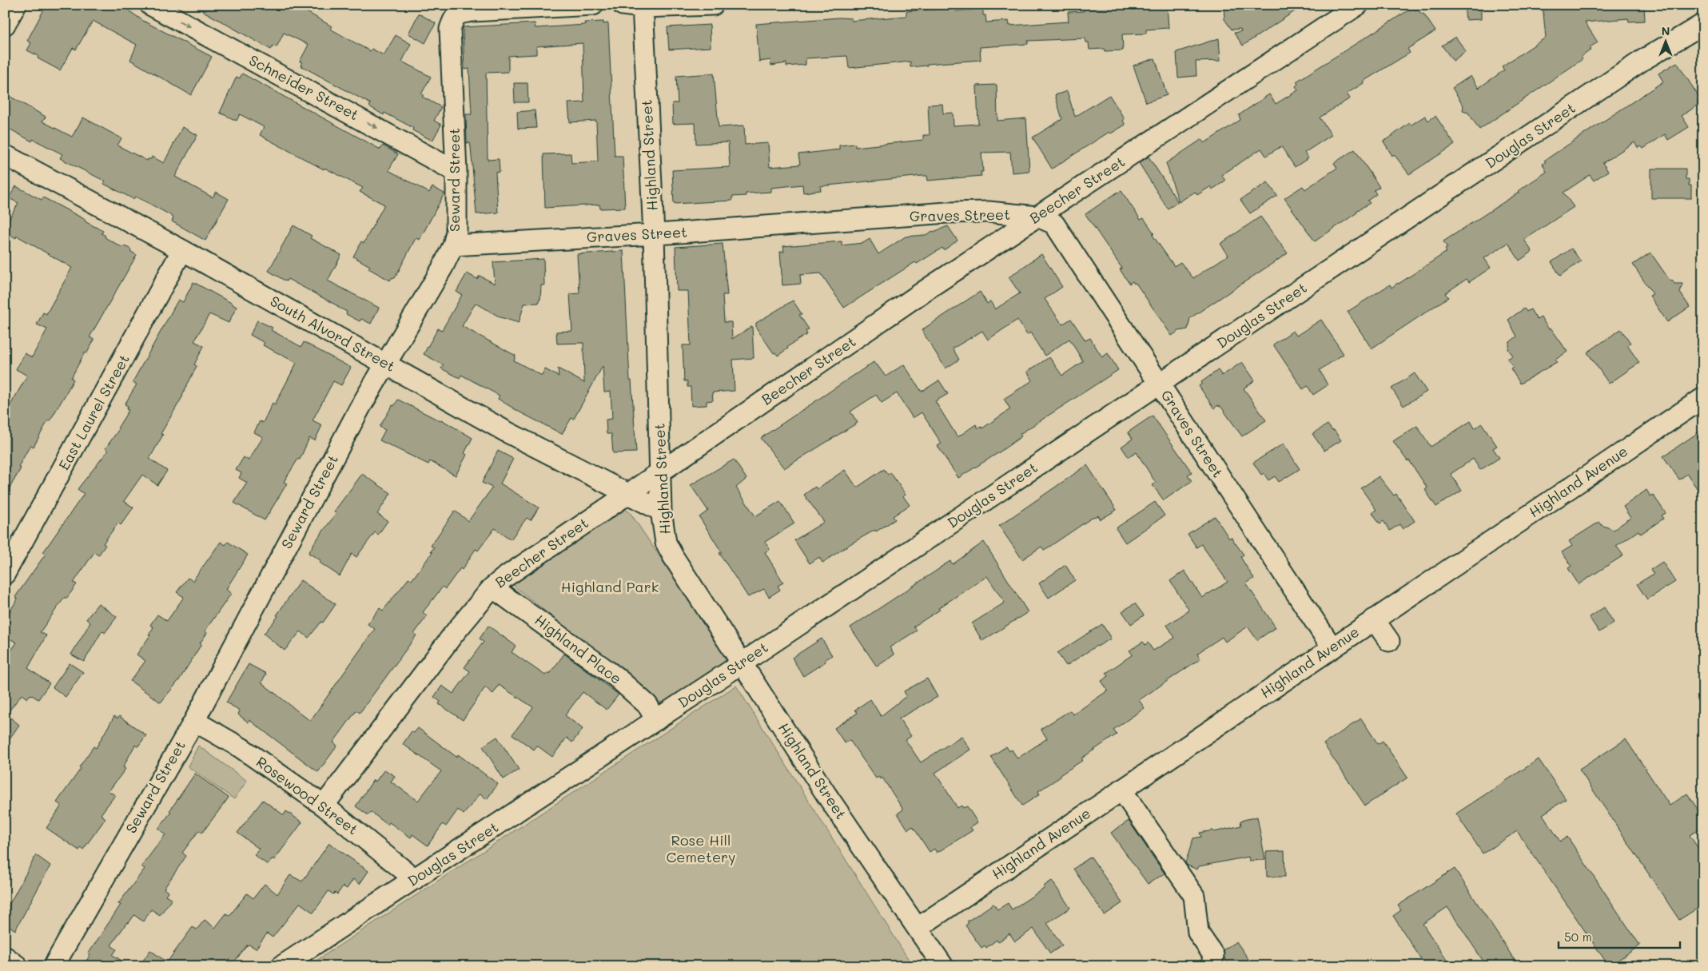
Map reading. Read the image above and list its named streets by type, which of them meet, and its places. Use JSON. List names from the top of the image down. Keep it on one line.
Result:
{"streets":{"street":["Schneider Street","Douglas Street","Highland Street","Seward Street","Beecher Street","Graves Street","South Alvord Street","East Laurel Street","Highland Avenue","Highland Place","Rosewood Street"]},"crossings":[["Schneider Street","Seward Street"],["Douglas Street","Highland Street"],["Douglas Street","Graves Street"],["Douglas Street","Highland Place"],["Douglas Street","Rosewood Street"],["Highland Street","Beecher Street"],["Highland Street","Graves Street"],["Highland Street","South Alvord Street"],["Highland Street","Highland Avenue"],["Seward Street","Graves Street"],["Seward Street","South Alvord Street"],["Seward Street","Rosewood Street"],["Beecher Street","Graves Street"],["Beecher Street","South Alvord Street"],["Beecher Street","Highland Place"],["Beecher Street","Rosewood Street"],["Graves Street","Highland Avenue"],["South Alvord Street","East Laurel Street"]],"one_way":["Schneider Street"],"parks":["Highland Park","Rose Hill Cemetery"],"scale_bar":"50 m","north":"top"}
